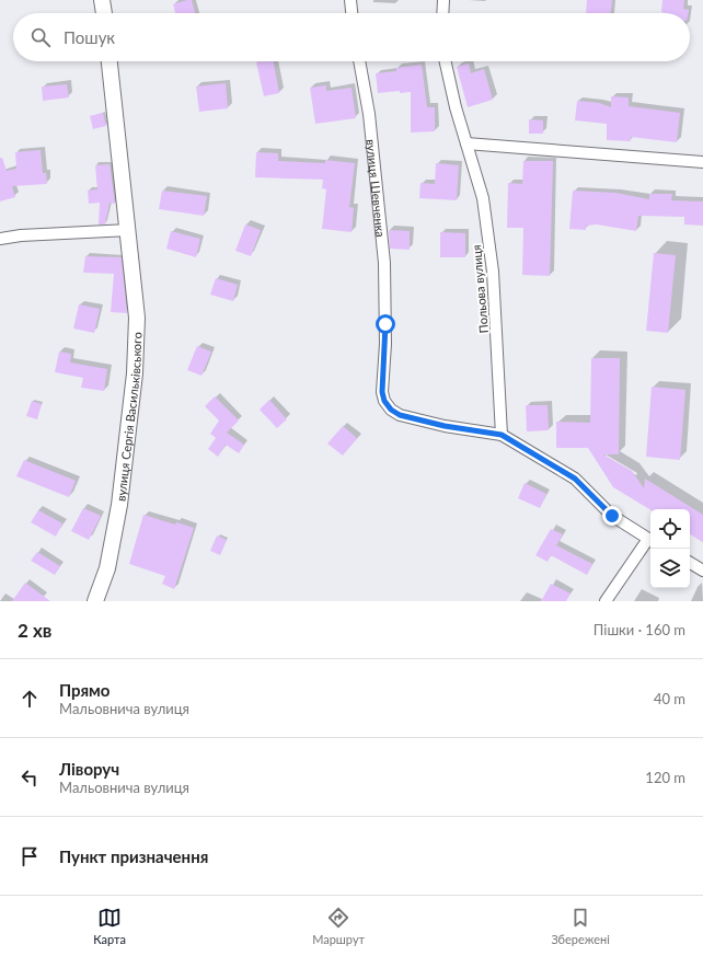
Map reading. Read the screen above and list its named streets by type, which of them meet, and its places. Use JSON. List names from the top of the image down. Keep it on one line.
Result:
{"streets":{"street":["вулиця Шевченка","Польова вулиця","вулиця Сергія Васильківського"]},"crossings":[["вулиця Шевченка","Польова вулиця"]],"page":{"search":"Пошук","heading":["2 хв","Пішки · 160 m"],"list":[["Прямо","Мальовнича вулиця","40 m"],["Ліворуч","Мальовнича вулиця","120 m"],"Пункт призначення"],"nav":["Карта","Маршрут","Збережені"]}}
